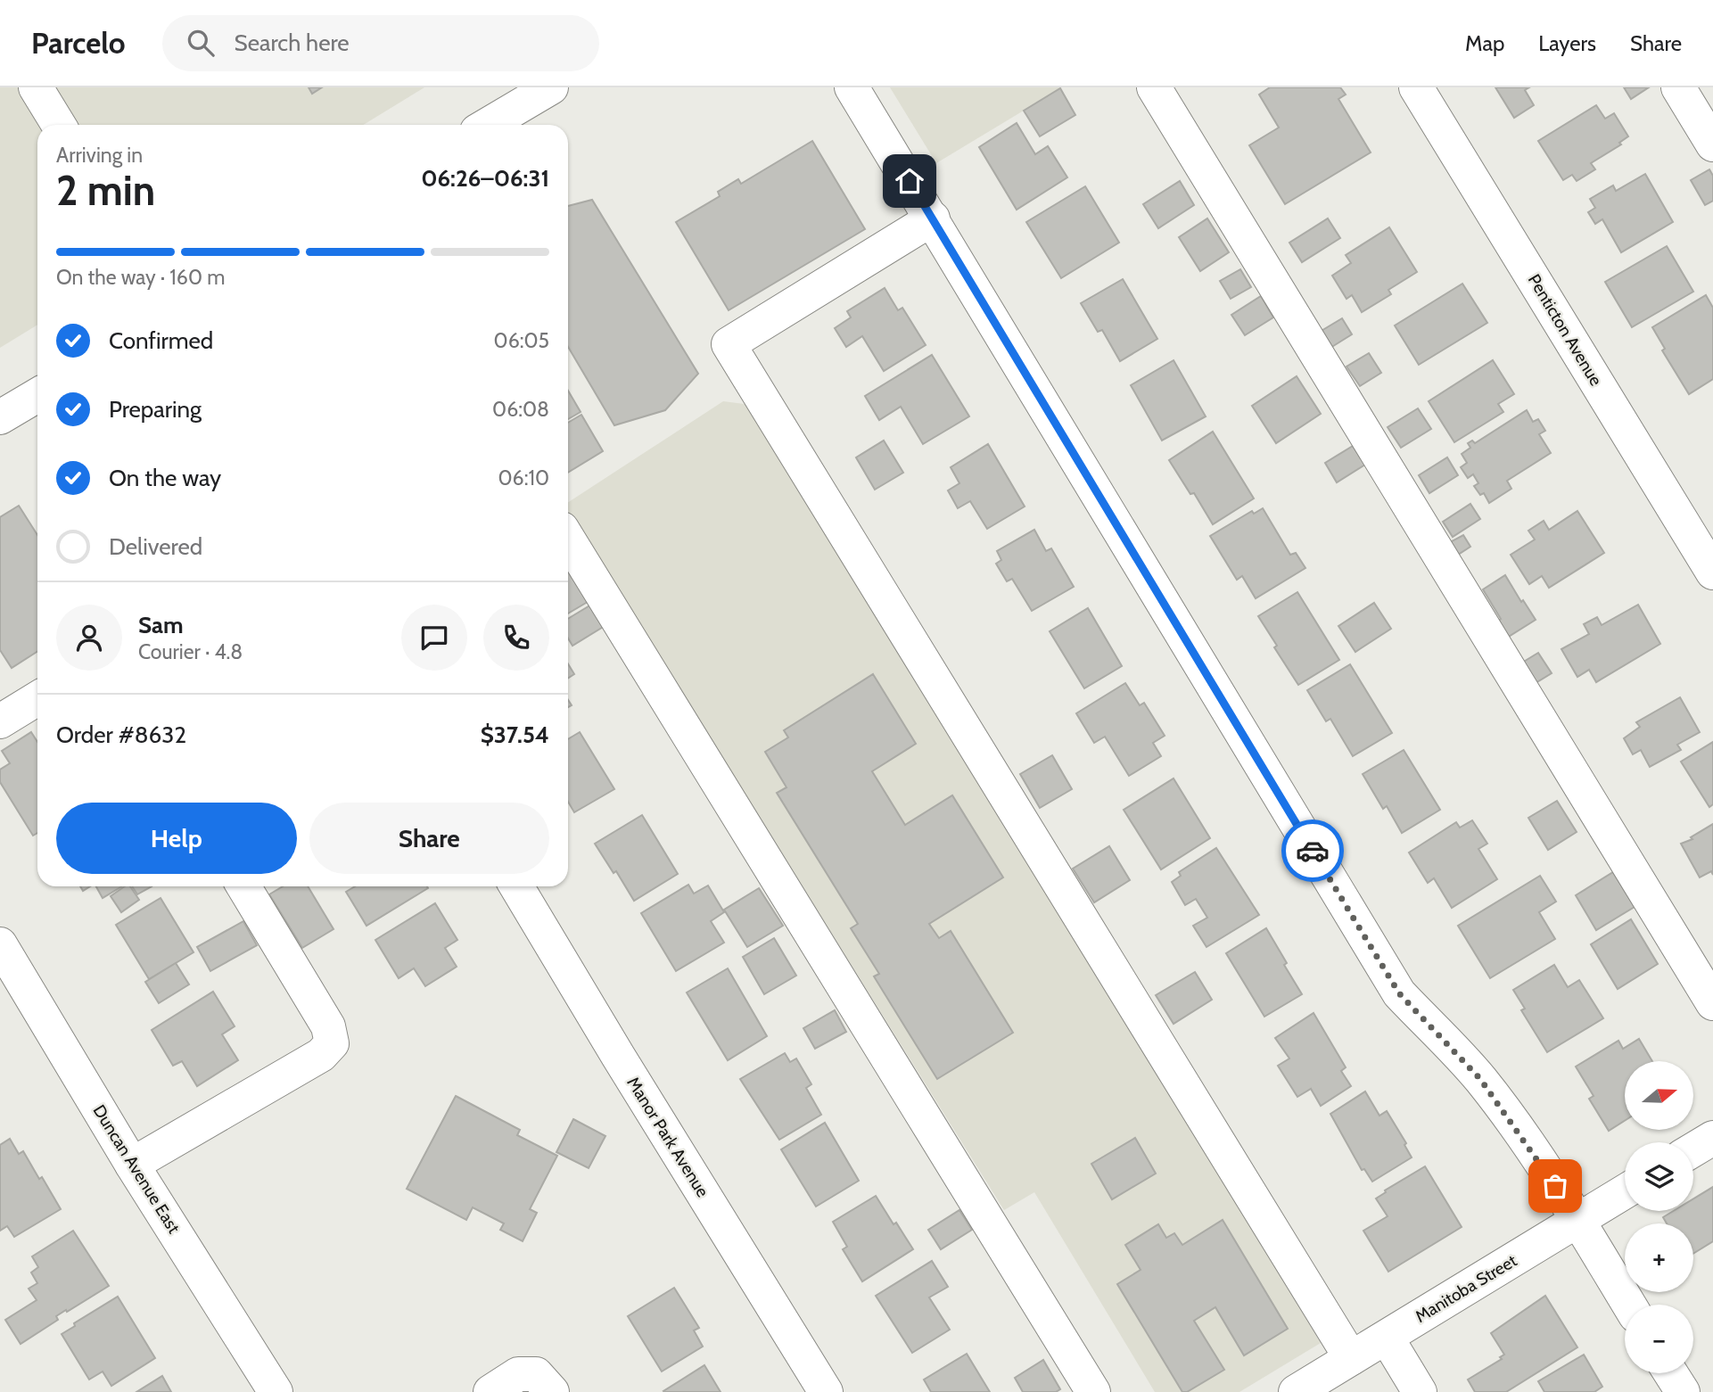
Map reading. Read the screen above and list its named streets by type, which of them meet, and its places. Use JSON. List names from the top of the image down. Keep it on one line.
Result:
{"streets":{"street":["Penticton Avenue","Manor Park Avenue","Duncan Avenue East","Manitoba Street"]},"north":"right","page":{"header":"Parcelo","search":"Search here","nav":["Map","Layers","Share"],"heading":["2 min","Arriving in","06:26–06:31"],"panel":["Sam","Courier · 4.8","Order #8632","$37.54"],"bar":"On the way · 160 m","list":[["Confirmed","06:05"],["Preparing","06:08"],["On the way","06:10"],"Delivered"],"buttons":["Help","Share"],"map_buttons":["+","−"]}}
